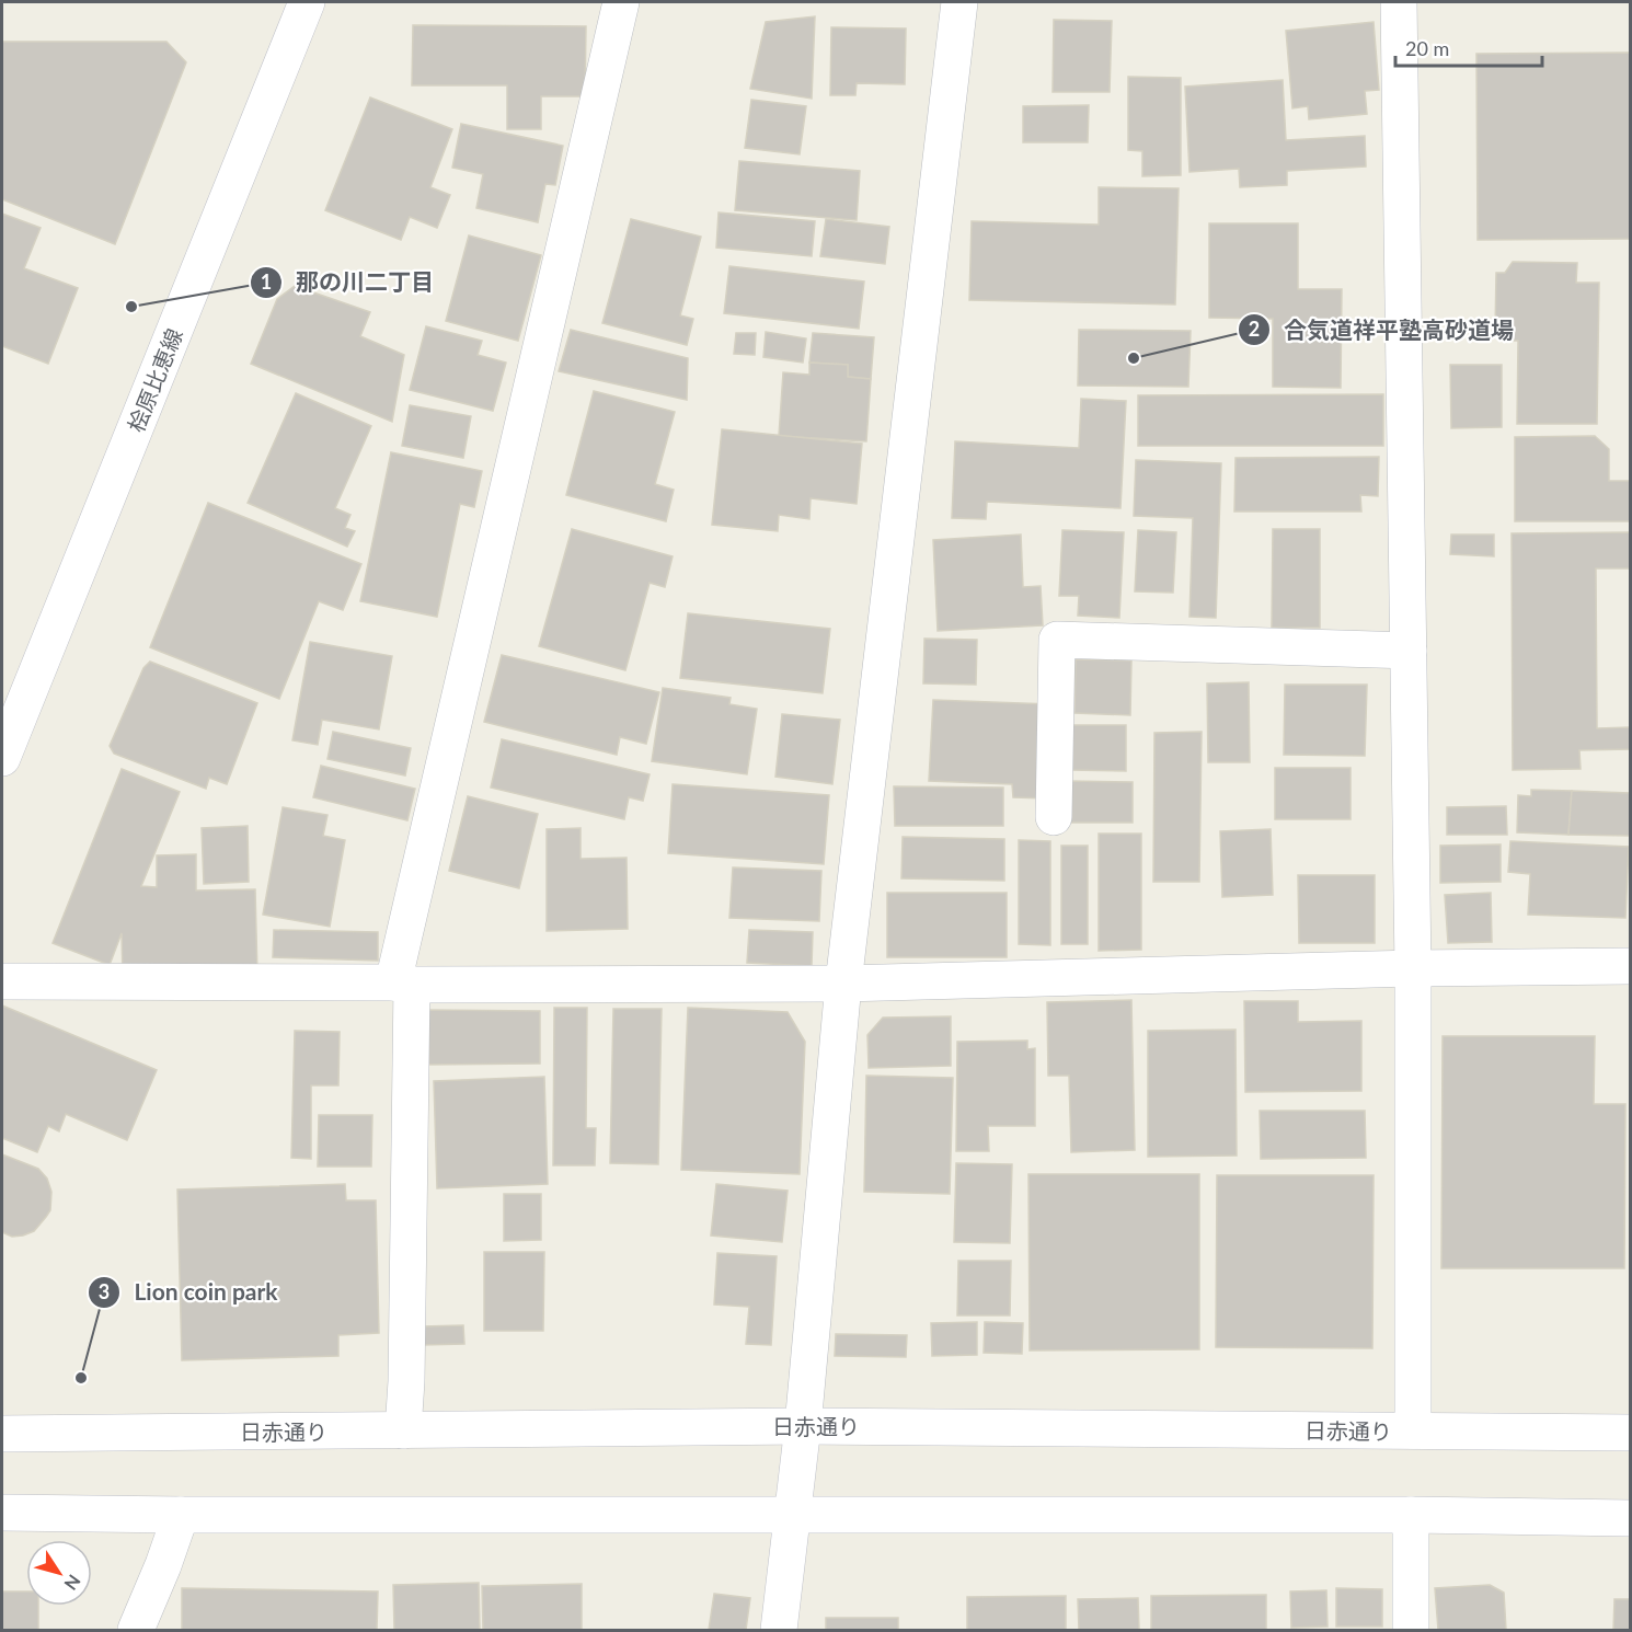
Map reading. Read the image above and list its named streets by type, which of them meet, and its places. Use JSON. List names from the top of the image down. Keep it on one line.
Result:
{"streets":{"street":["桧原比恵線","日赤通り"]},"places":["那の川二丁目","合気道祥平塾高砂道場","Lion coin park"],"scale_bar":"20 m","north":"bottom right"}
